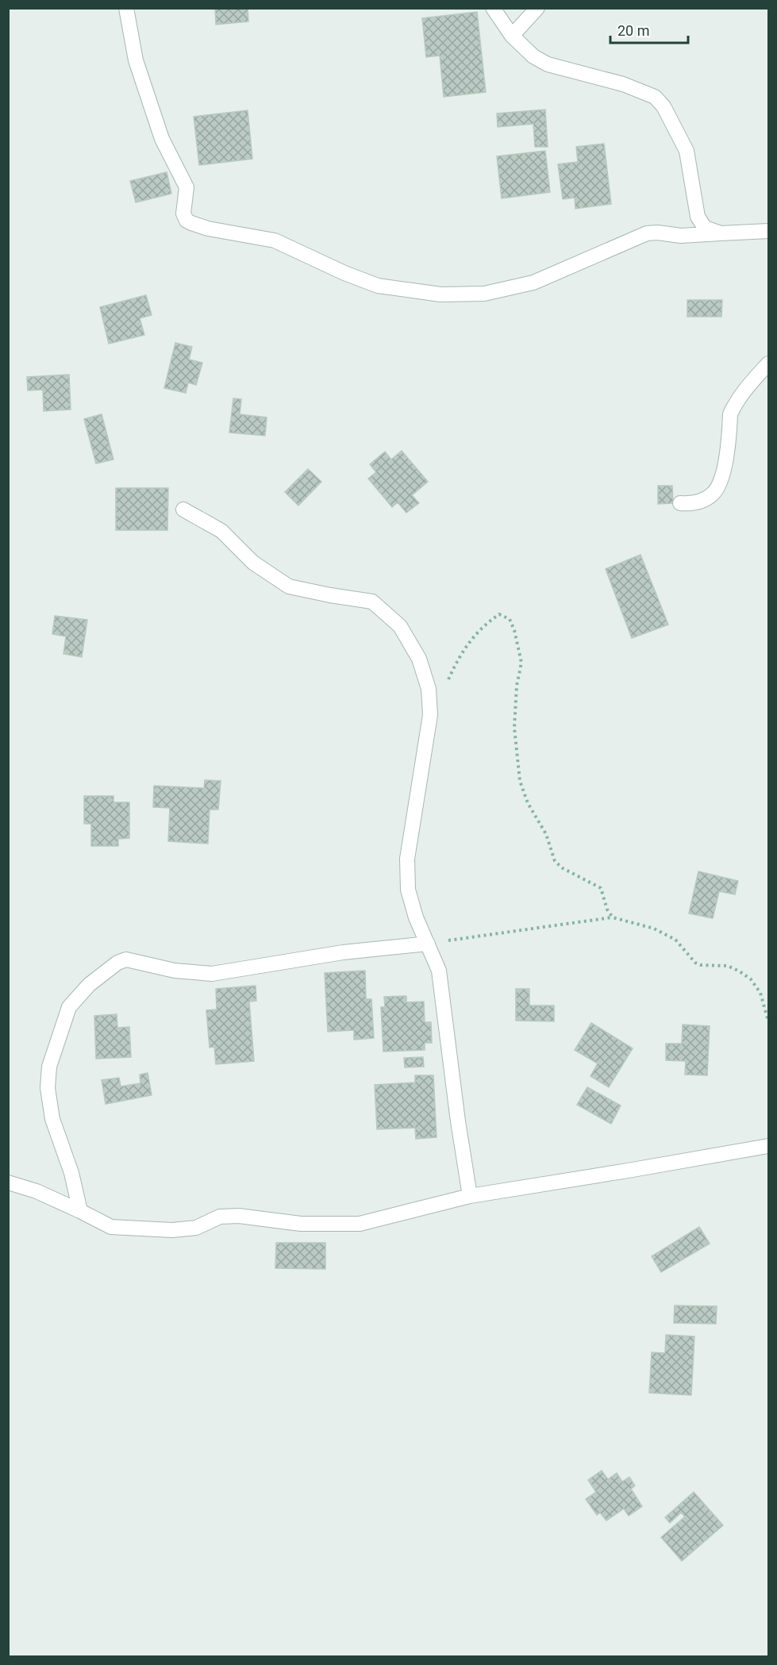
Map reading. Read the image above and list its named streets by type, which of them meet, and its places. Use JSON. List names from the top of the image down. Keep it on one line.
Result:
{"scale_bar":"20 m"}
